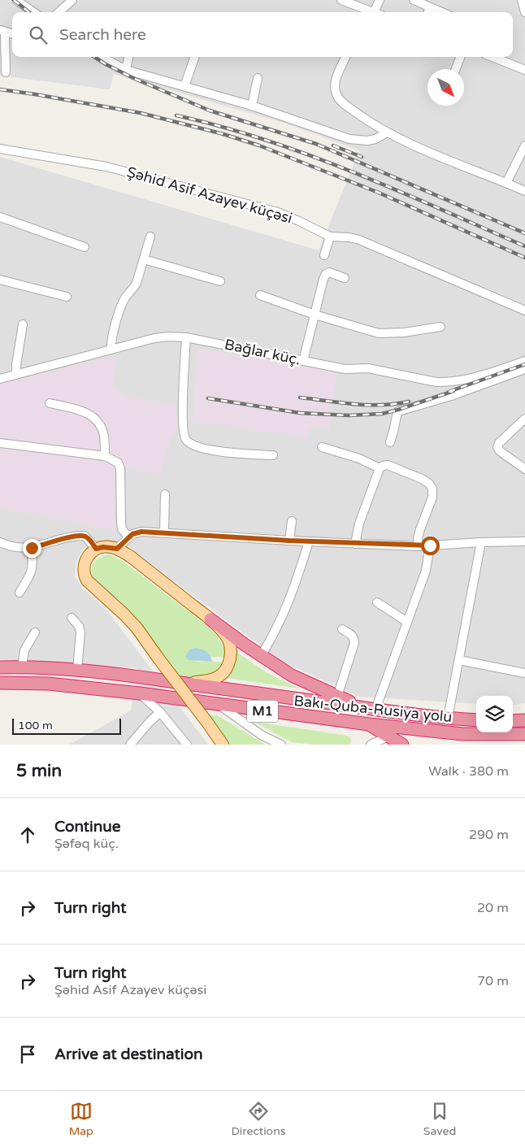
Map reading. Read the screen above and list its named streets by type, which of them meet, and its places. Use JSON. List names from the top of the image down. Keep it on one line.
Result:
{"streets":{"highway":["Bakı-Quba-Rusiya yolu","M1"],"street":["Şəhid Asif Azayev küçəsi","Bağlar küç."]},"scale_bar":"100 m","north":"bottom right","page":{"search":"Search here","scale":"100 m","heading":["5 min","Walk · 380 m"],"list":[["Continue","Şəfəq küç.","290 m"],["Turn right","20 m"],["Turn right","Şəhid Asif Azayev küçəsi","70 m"],"Arrive at destination"],"nav":["Map","Directions","Saved"]}}
